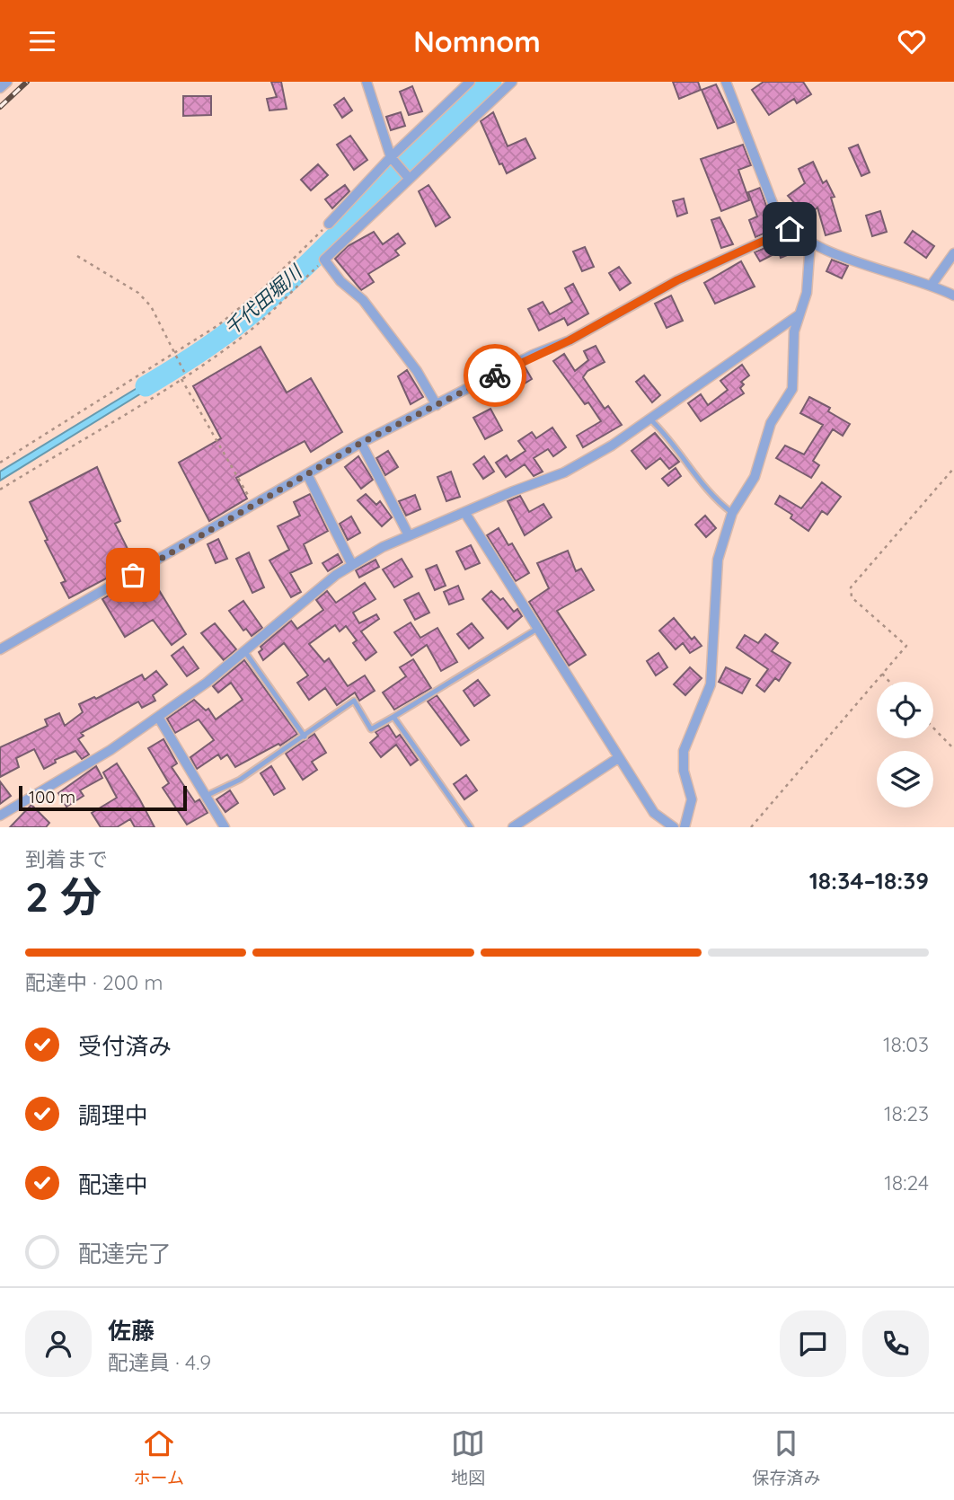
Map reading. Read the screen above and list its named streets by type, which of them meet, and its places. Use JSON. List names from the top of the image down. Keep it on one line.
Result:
{"water":["千代田堀川"],"scale_bar":"100 m","page":{"header":"Nomnom","scale":"100 m","heading":["2 分","到着まで","18:34–18:39"],"panel":["佐藤","配達員 · 4.9"],"bar":"配達中 · 200 m","list":[["受付済み","18:03"],["調理中","18:23"],["配達中","18:24"],"配達完了"],"tabs":["ホーム","地図","保存済み"]}}
